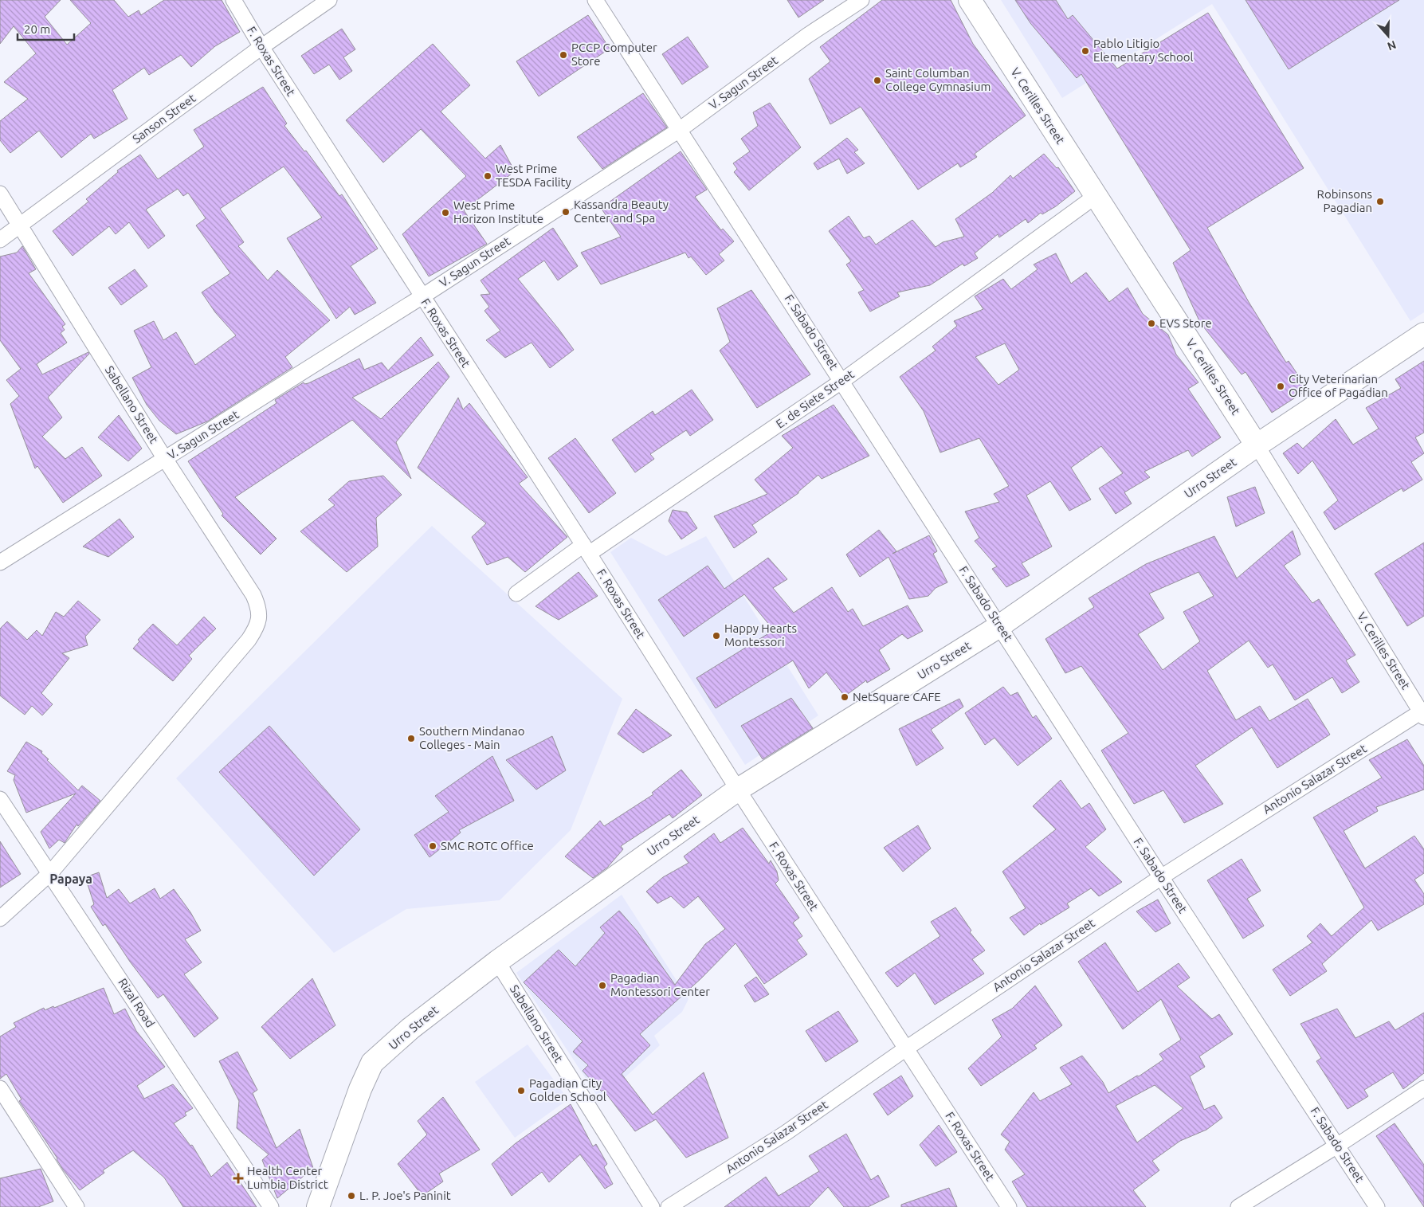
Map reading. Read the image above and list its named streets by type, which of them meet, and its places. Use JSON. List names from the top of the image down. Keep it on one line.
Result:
{"streets":{"street":["F. Roxas Street","V. Sagun Street","V. Cerilles Street","Sanson Street","F. Sabado Street","E. de Siete Street","Sabellano Street","Urro Street","Antonio Salazar Street","Rizal Road"]},"crossings":[["F. Roxas Street","V. Sagun Street"],["F. Roxas Street","Sanson Street"],["F. Roxas Street","E. de Siete Street"],["F. Roxas Street","Urro Street"],["F. Roxas Street","Antonio Salazar Street"],["V. Sagun Street","F. Sabado Street"],["V. Sagun Street","Sabellano Street"],["V. Cerilles Street","E. de Siete Street"],["V. Cerilles Street","Urro Street"],["V. Cerilles Street","Antonio Salazar Street"],["Sanson Street","Sabellano Street"],["F. Sabado Street","E. de Siete Street"],["F. Sabado Street","Urro Street"],["F. Sabado Street","Antonio Salazar Street"],["Sabellano Street","Urro Street"],["Sabellano Street","Rizal Road"]],"districts":["Papaya"],"places":{"other":["Pablo Litigio Elementary School","PCCP Computer Store","Saint Columban College Gymnasium","West Prime TESDA Facility","Robinsons Pagadian","Kassandra Beauty Center and Spa","West Prime Horizon Institute","EVS Store","City Veterinarian Office of Pagadian","Happy Hearts Montessori","NetSquare CAFE","Southern Mindanao Colleges - Main","SMC ROTC Office","Pagadian Montessori Center","Pagadian City Golden School","L. P. Joe's Paninit"],"health":["Health Center Lumbia District"]},"scale_bar":"20 m","north":"bottom"}
